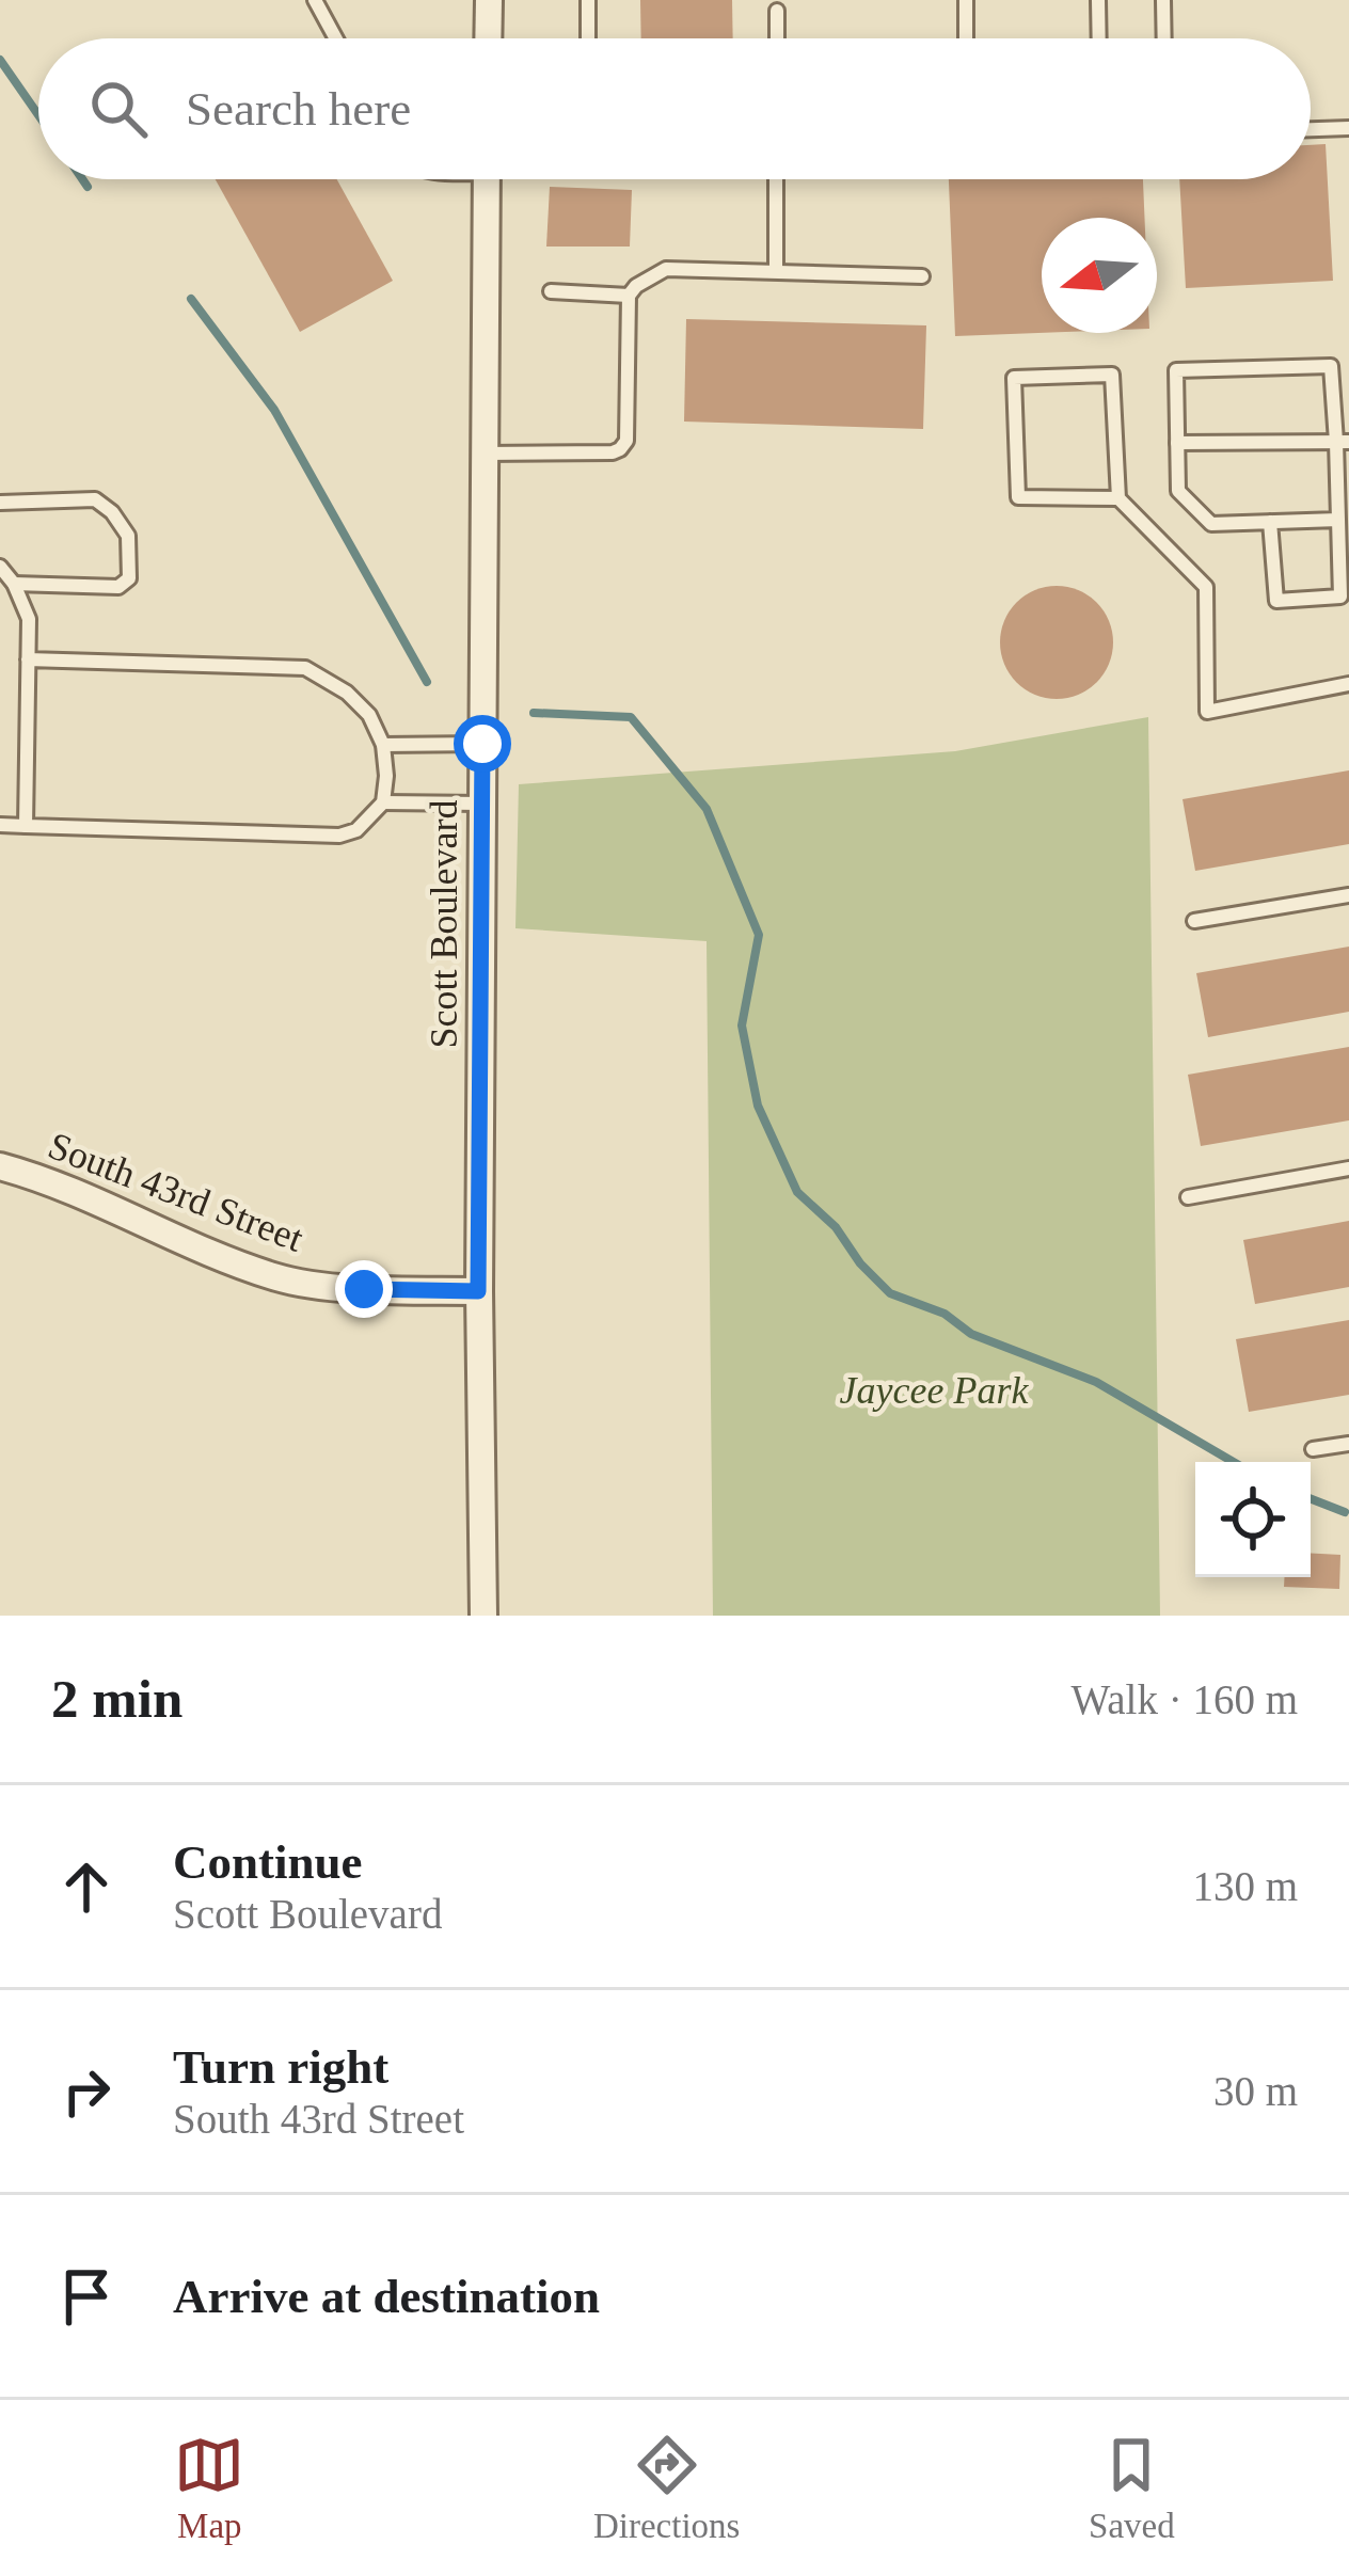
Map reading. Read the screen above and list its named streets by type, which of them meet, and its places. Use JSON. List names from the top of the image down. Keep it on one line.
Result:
{"streets":{"street":["Scott Boulevard","South 43rd Street"]},"crossings":[["Scott Boulevard","South 43rd Street"]],"parks":["Jaycee Park"],"north":"left","page":{"search":"Search here","heading":["2 min","Walk · 160 m"],"list":[["Continue","Scott Boulevard","130 m"],["Turn right","South 43rd Street","30 m"],"Arrive at destination"],"nav":["Map","Directions","Saved"]}}
